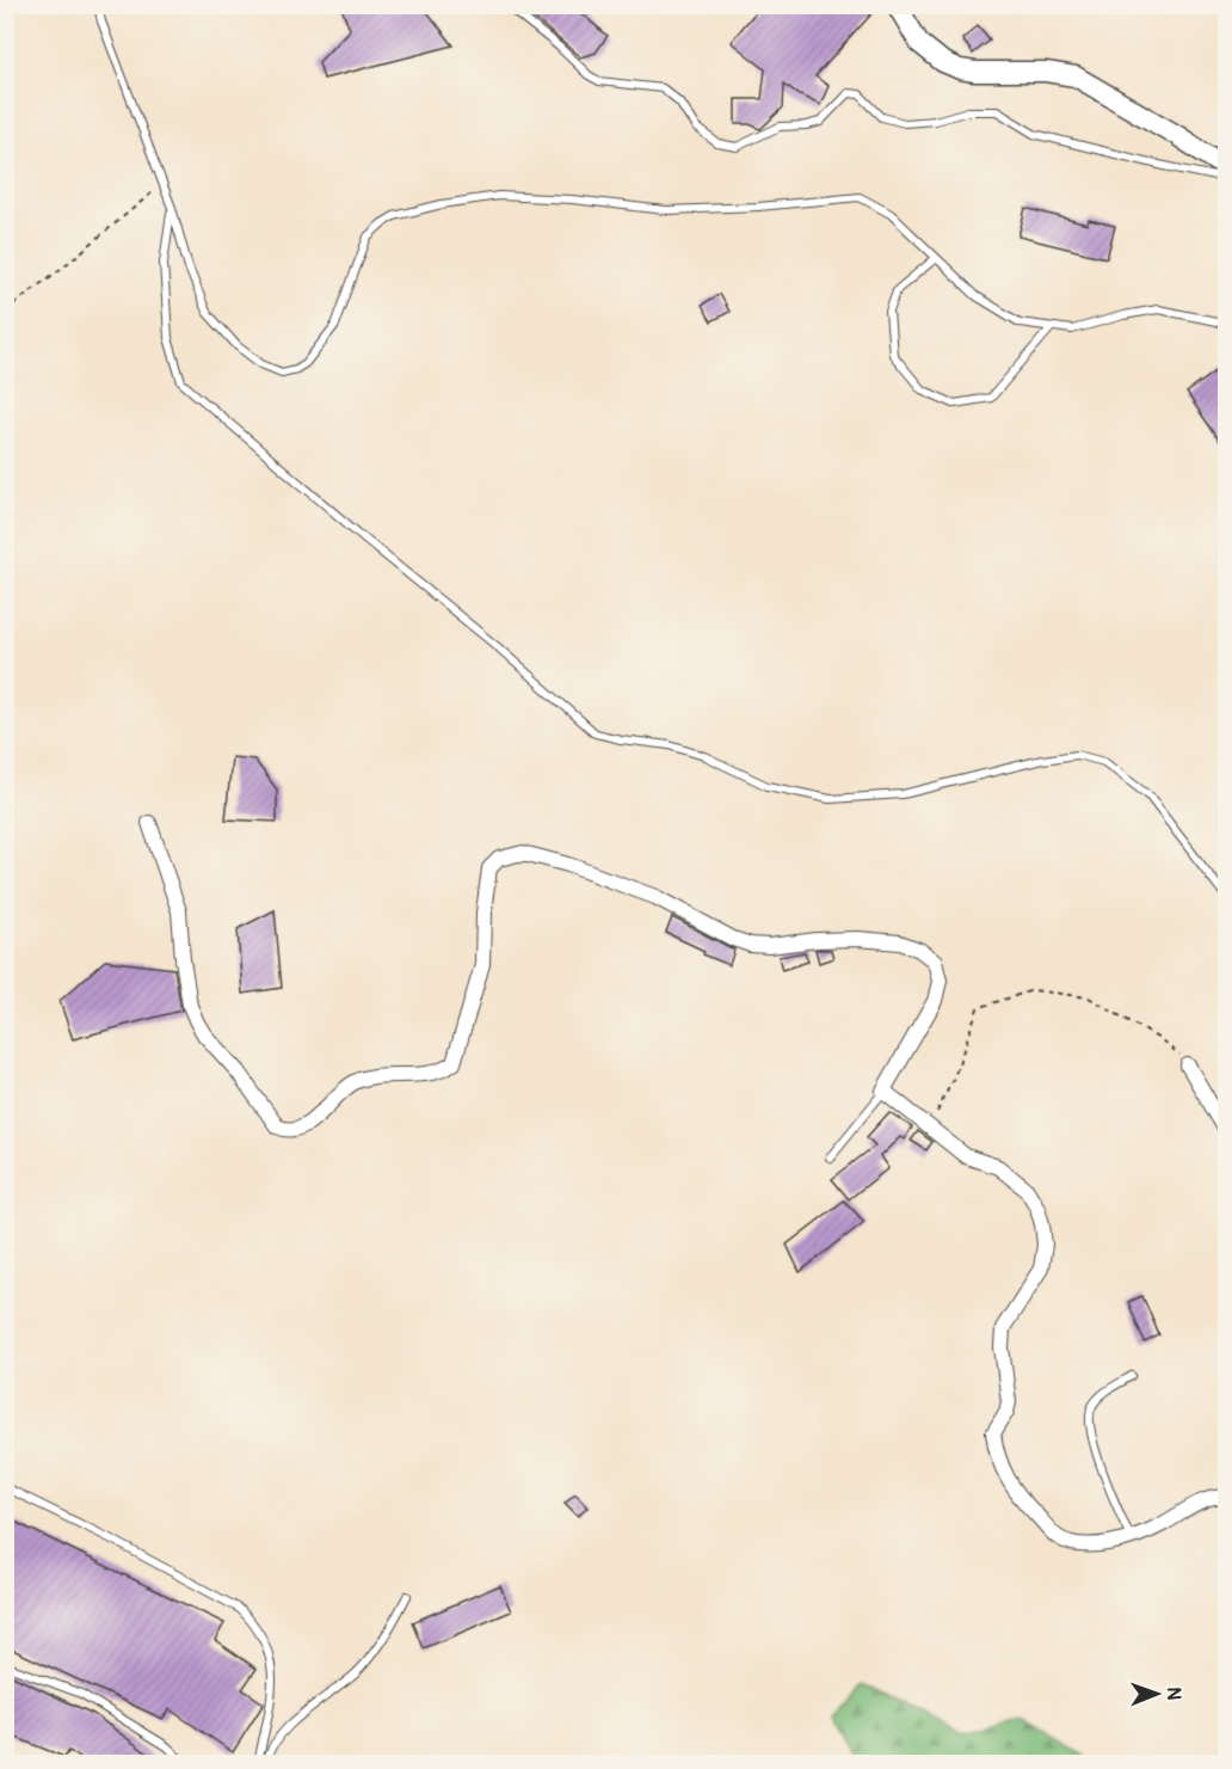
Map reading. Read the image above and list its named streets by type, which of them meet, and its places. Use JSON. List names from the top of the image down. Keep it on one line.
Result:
{"north":"right"}
